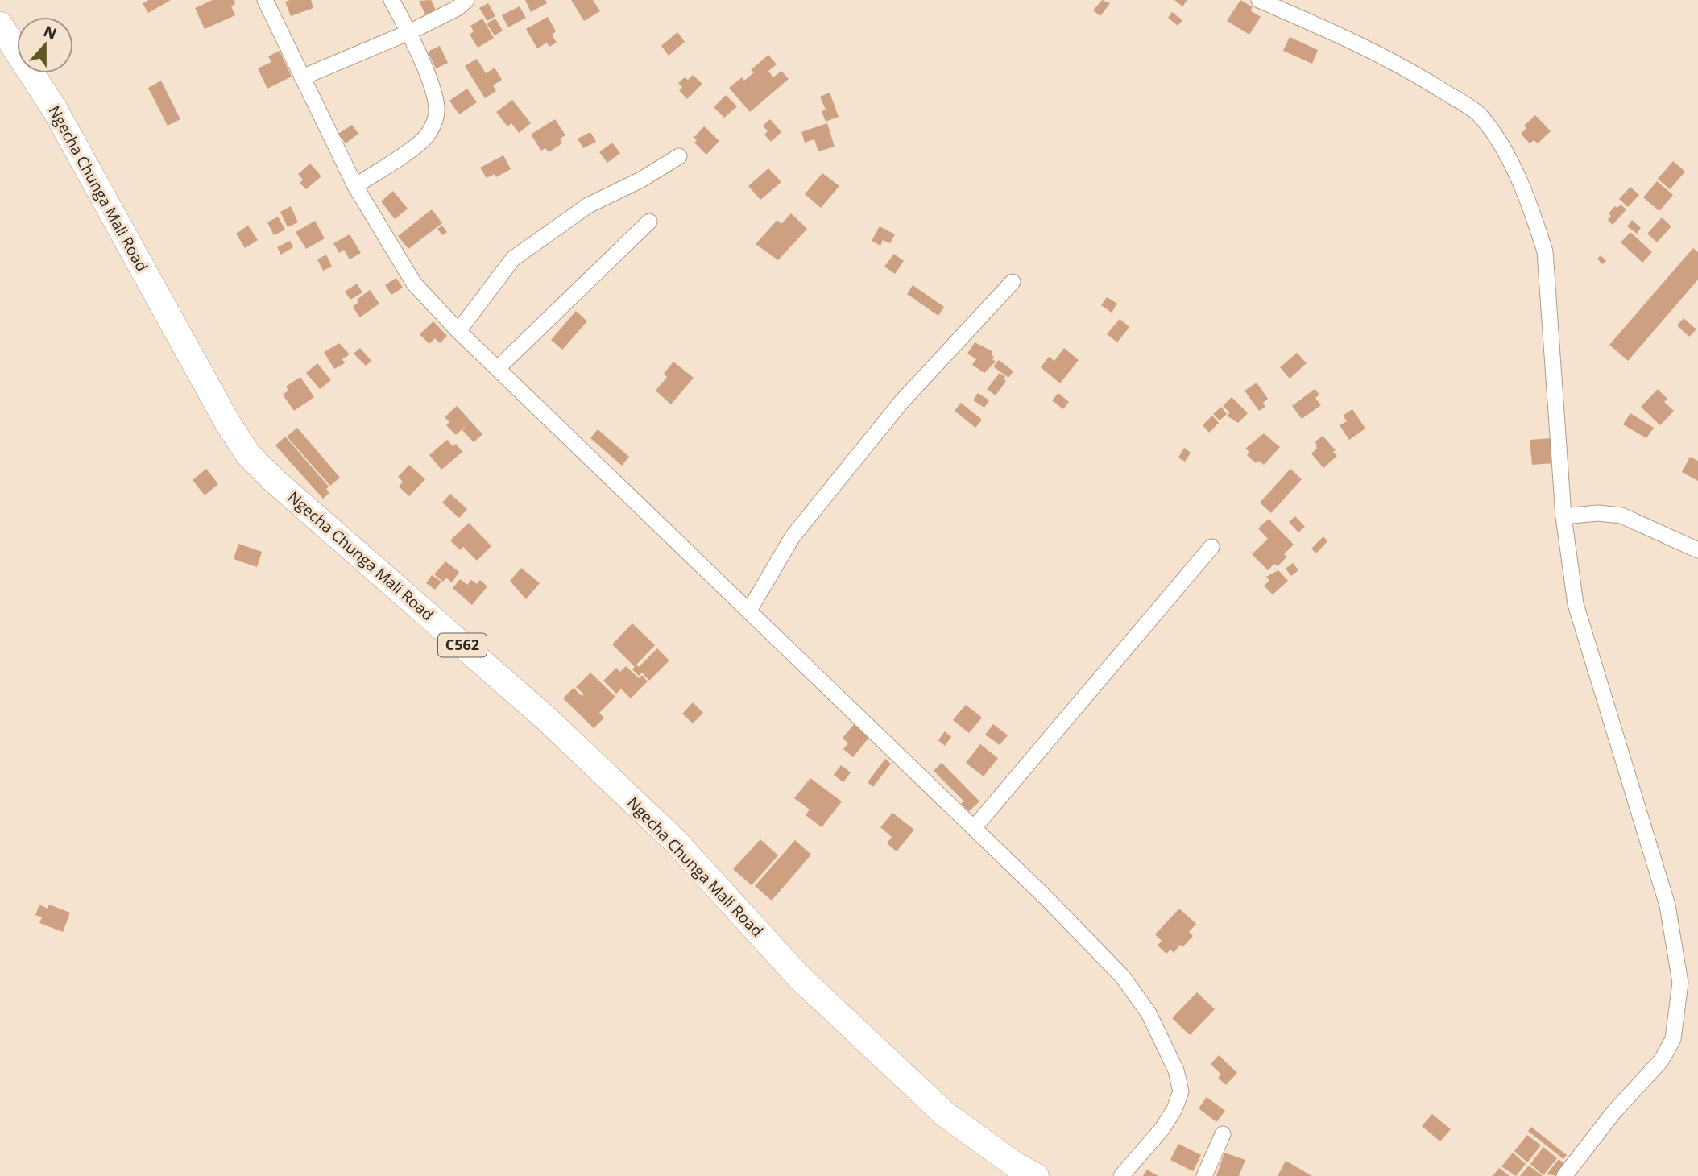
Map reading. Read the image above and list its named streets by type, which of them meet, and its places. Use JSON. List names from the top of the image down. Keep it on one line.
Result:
{"streets":{"main road":["Ngecha Chunga Mali Road","C562"]},"north":"top"}
